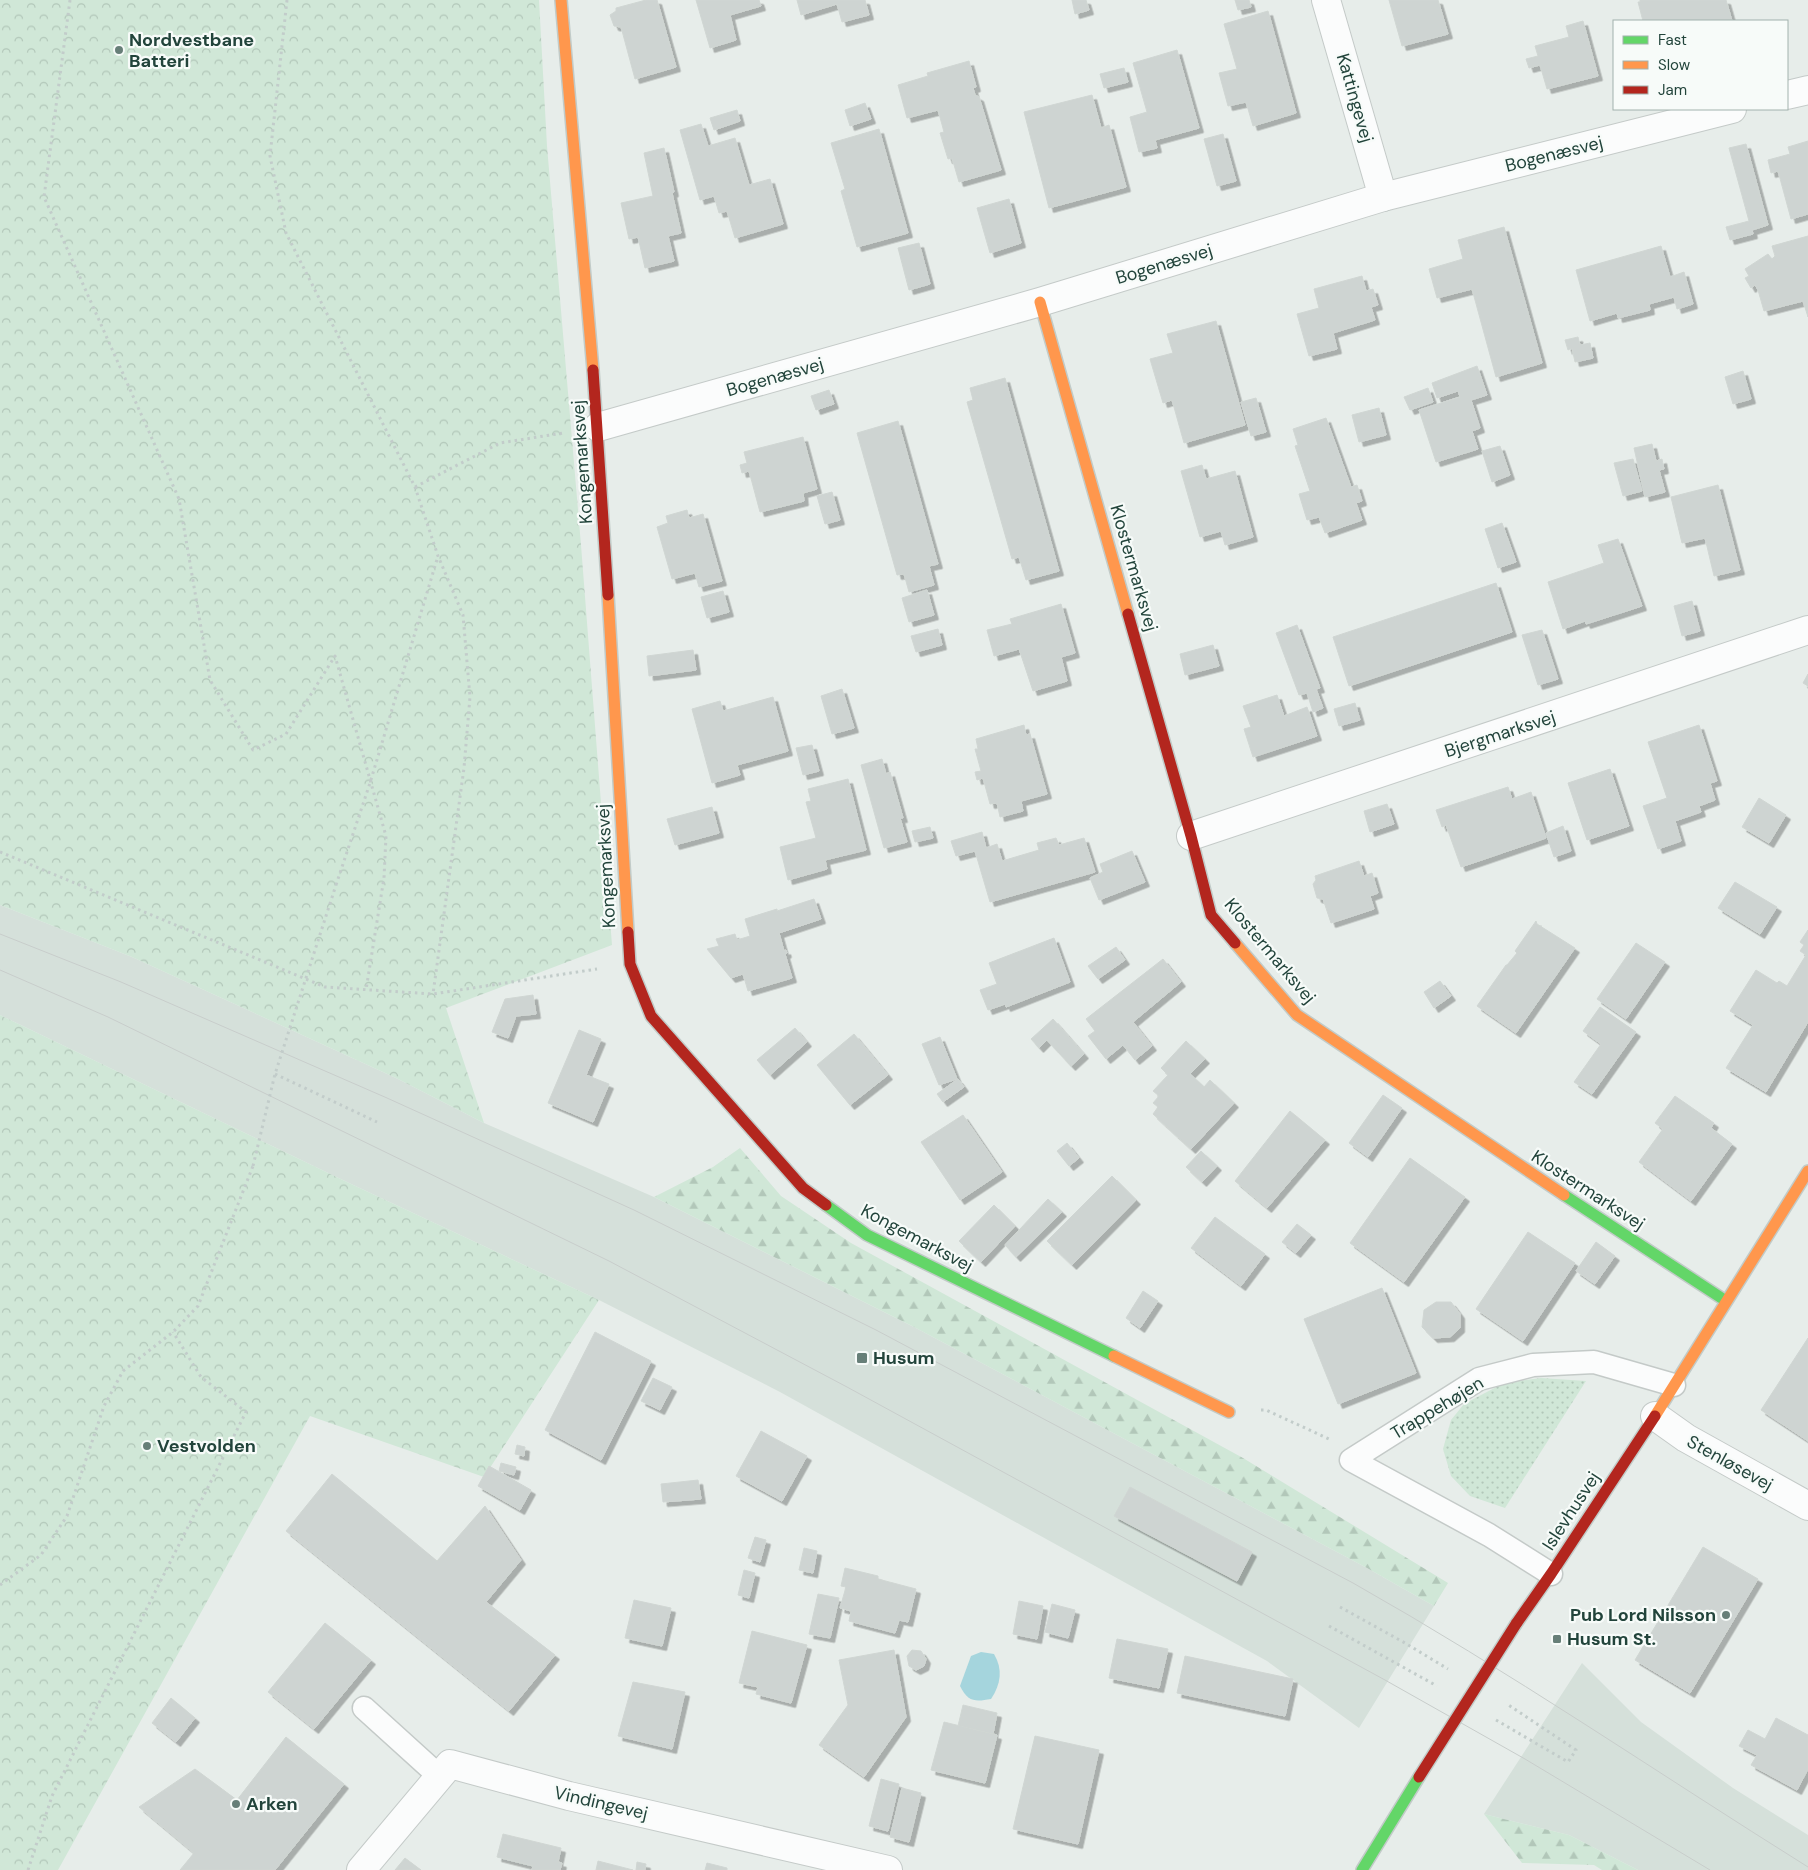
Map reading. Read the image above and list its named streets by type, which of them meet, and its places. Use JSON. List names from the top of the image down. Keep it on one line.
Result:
{"streets":{"street":["Kattingevej","Bogenæsvej","Kongemarksvej","Klostermarksvej","Bjergmarksvej","Stenløsevej","Islevhusvej","Vindingevej"],"lane":["Trappehøjen"]},"crossings":[["Kattingevej","Bogenæsvej"],["Bogenæsvej","Kongemarksvej"],["Bogenæsvej","Klostermarksvej"],["Klostermarksvej","Bjergmarksvej"],["Klostermarksvej","Islevhusvej"],["Trappehøjen","Islevhusvej"],["Stenløsevej","Islevhusvej"]],"places":{"other":["Nordvestbane Batteri","Vestvolden","Pub Lord Nilsson","Arken"],"transit":["Husum","Husum St."]},"legend":["Fast","Slow","Jam"]}
